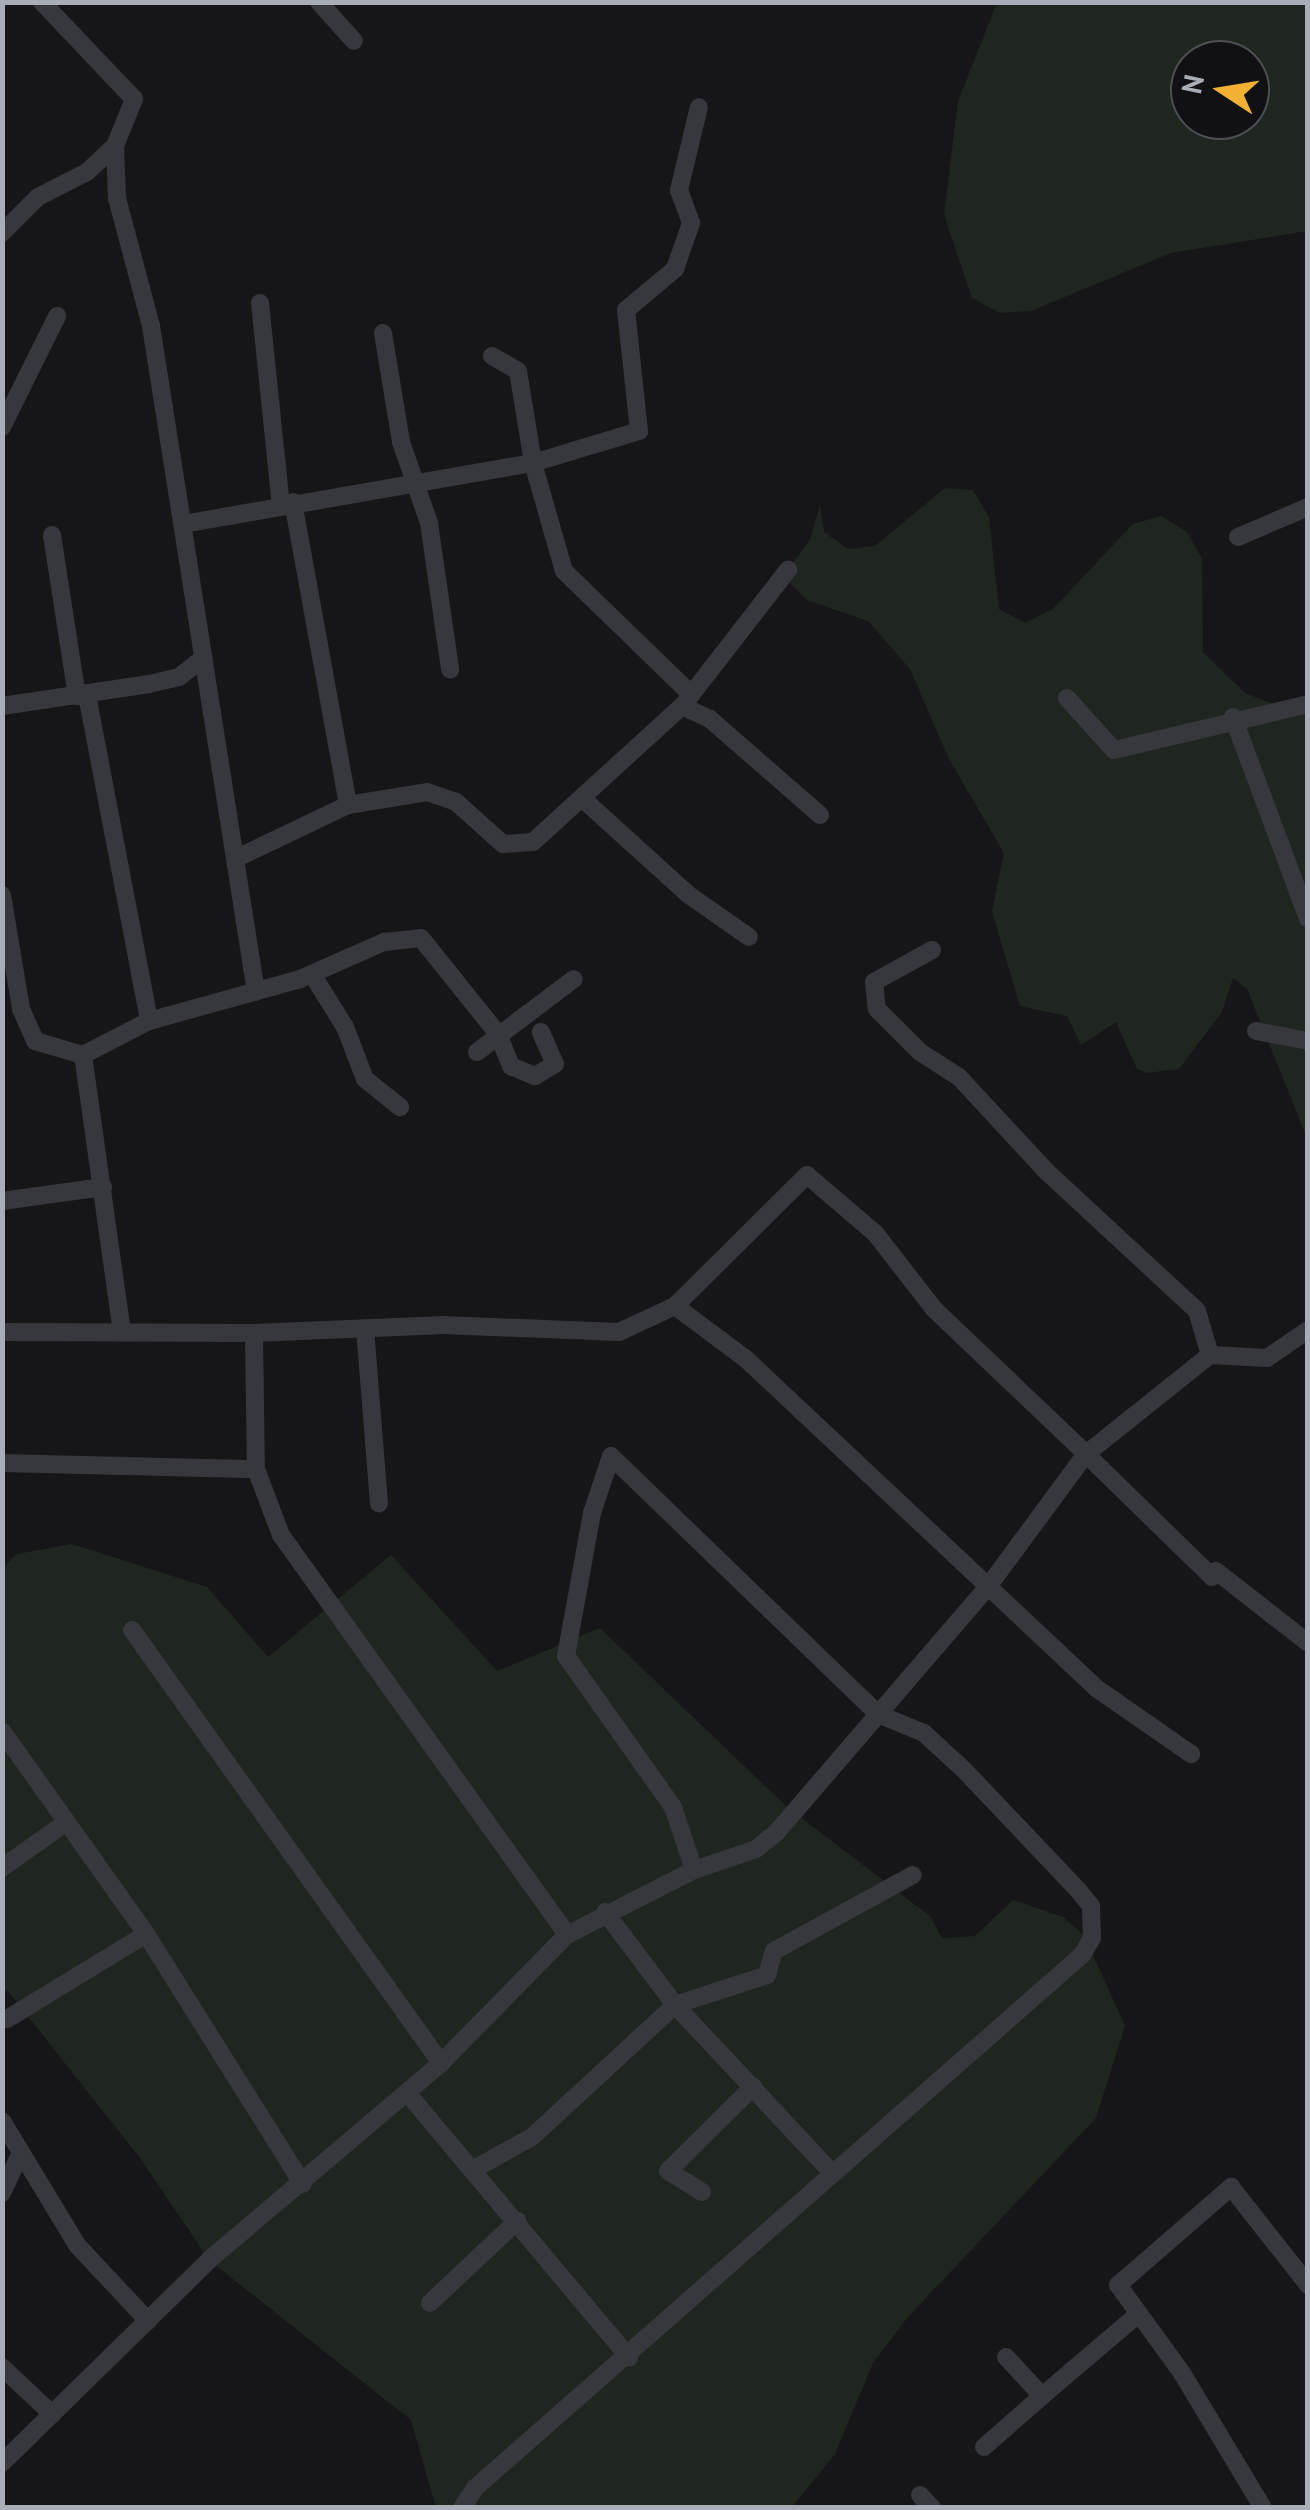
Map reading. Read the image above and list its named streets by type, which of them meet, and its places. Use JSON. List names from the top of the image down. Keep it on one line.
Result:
{"north":"left"}
